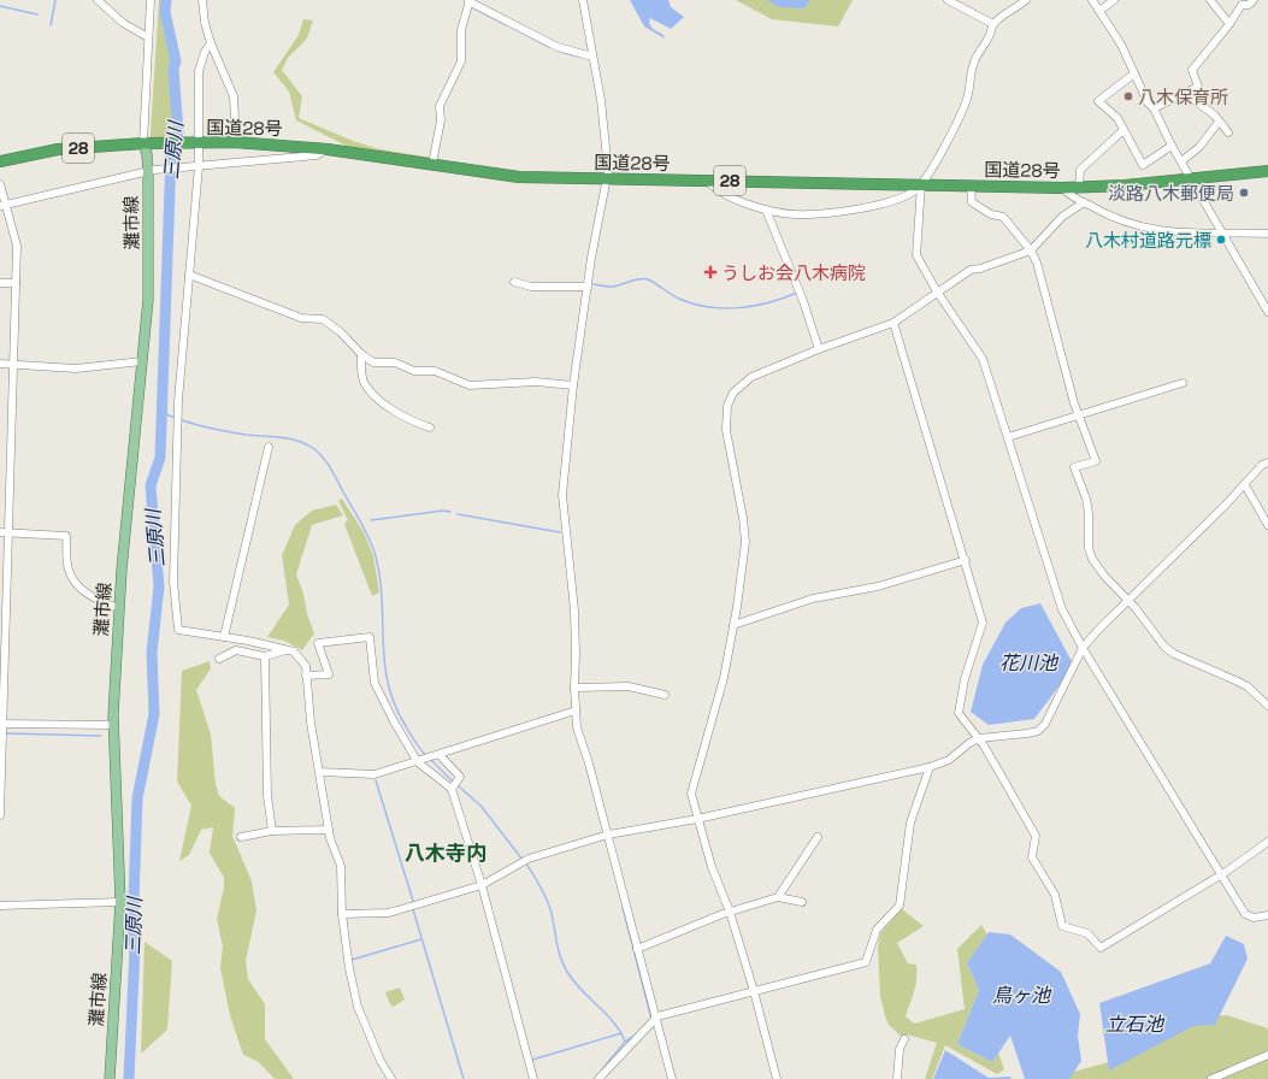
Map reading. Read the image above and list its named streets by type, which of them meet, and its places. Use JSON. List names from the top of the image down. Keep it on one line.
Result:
{"streets":{"highway":["国道28号","28"],"main road":["灘市線"]},"crossings":[["国道28号","灘市線"]],"districts":["八木寺内"],"water":["三原川","花川池","鳥ヶ池","立石池"],"places":{"other":["八木保育所","淡路八木郵便局","八木村道路元標"],"health":["うしお会八木病院"]}}
